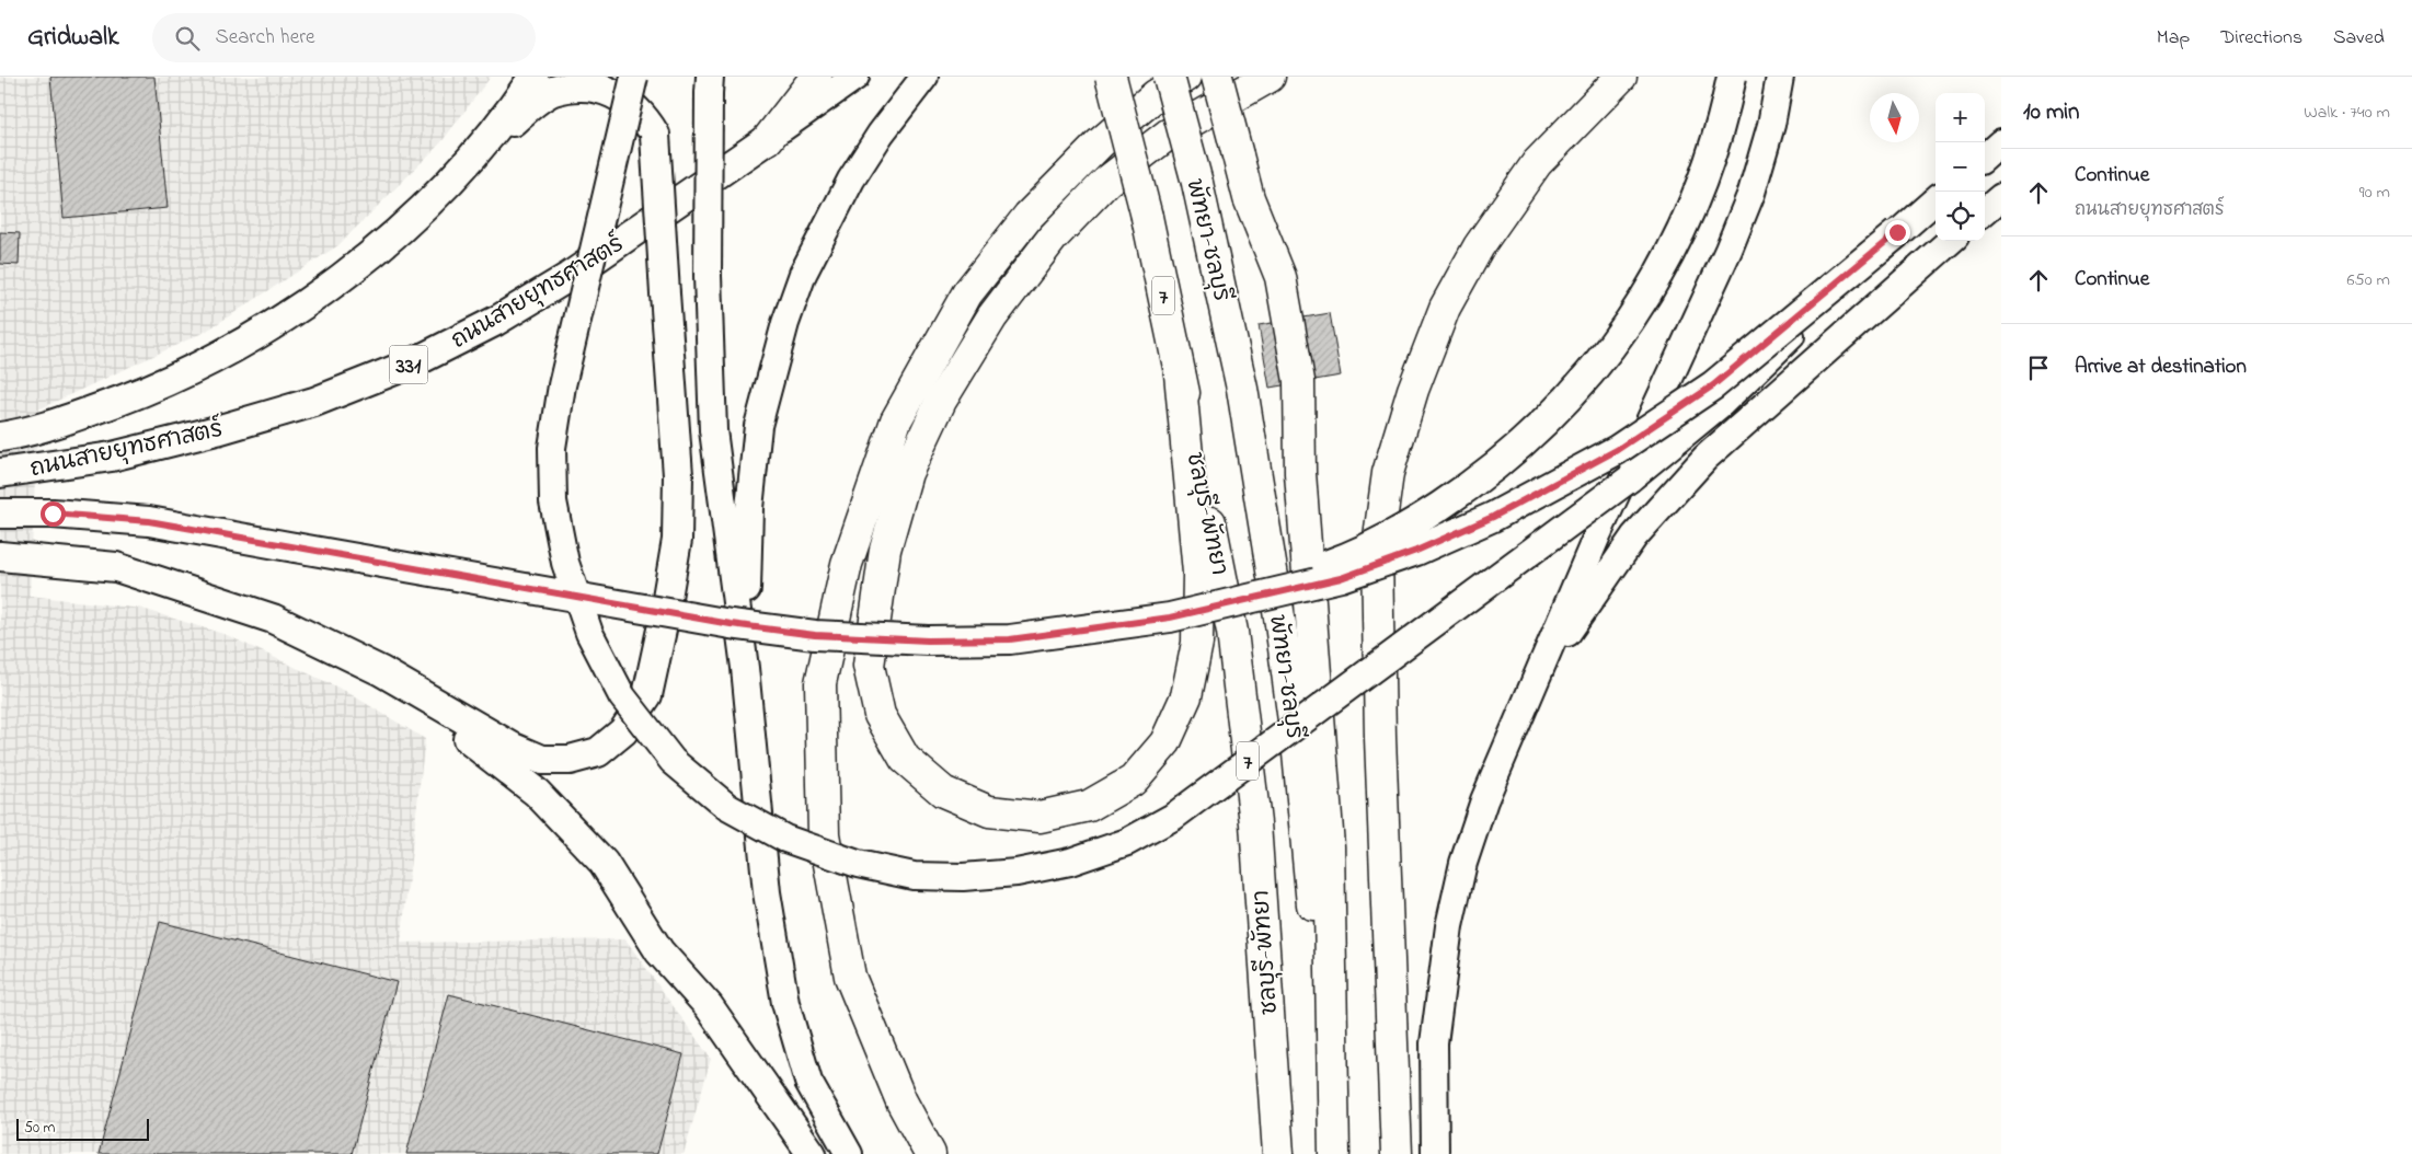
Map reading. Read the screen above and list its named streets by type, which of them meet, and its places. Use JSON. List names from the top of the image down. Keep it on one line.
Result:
{"streets":{"highway":["พัทยา-ชลบุรี","7","ชลบุรี-พัทยา"],"main road":["ถนนสายยุทธศาสตร์","331"]},"scale_bar":"50 m","north":"bottom","page":{"header":"Gridwalk","search":"Search here","nav":["Map","Directions","Saved"],"heading":["10 min","Walk · 740 m"],"map_buttons":["+","−"],"list":[["Continue","ถนนสายยุทธศาสตร์","90 m"],["Continue","650 m"],"Arrive at destination"],"scale":"50 m"}}
